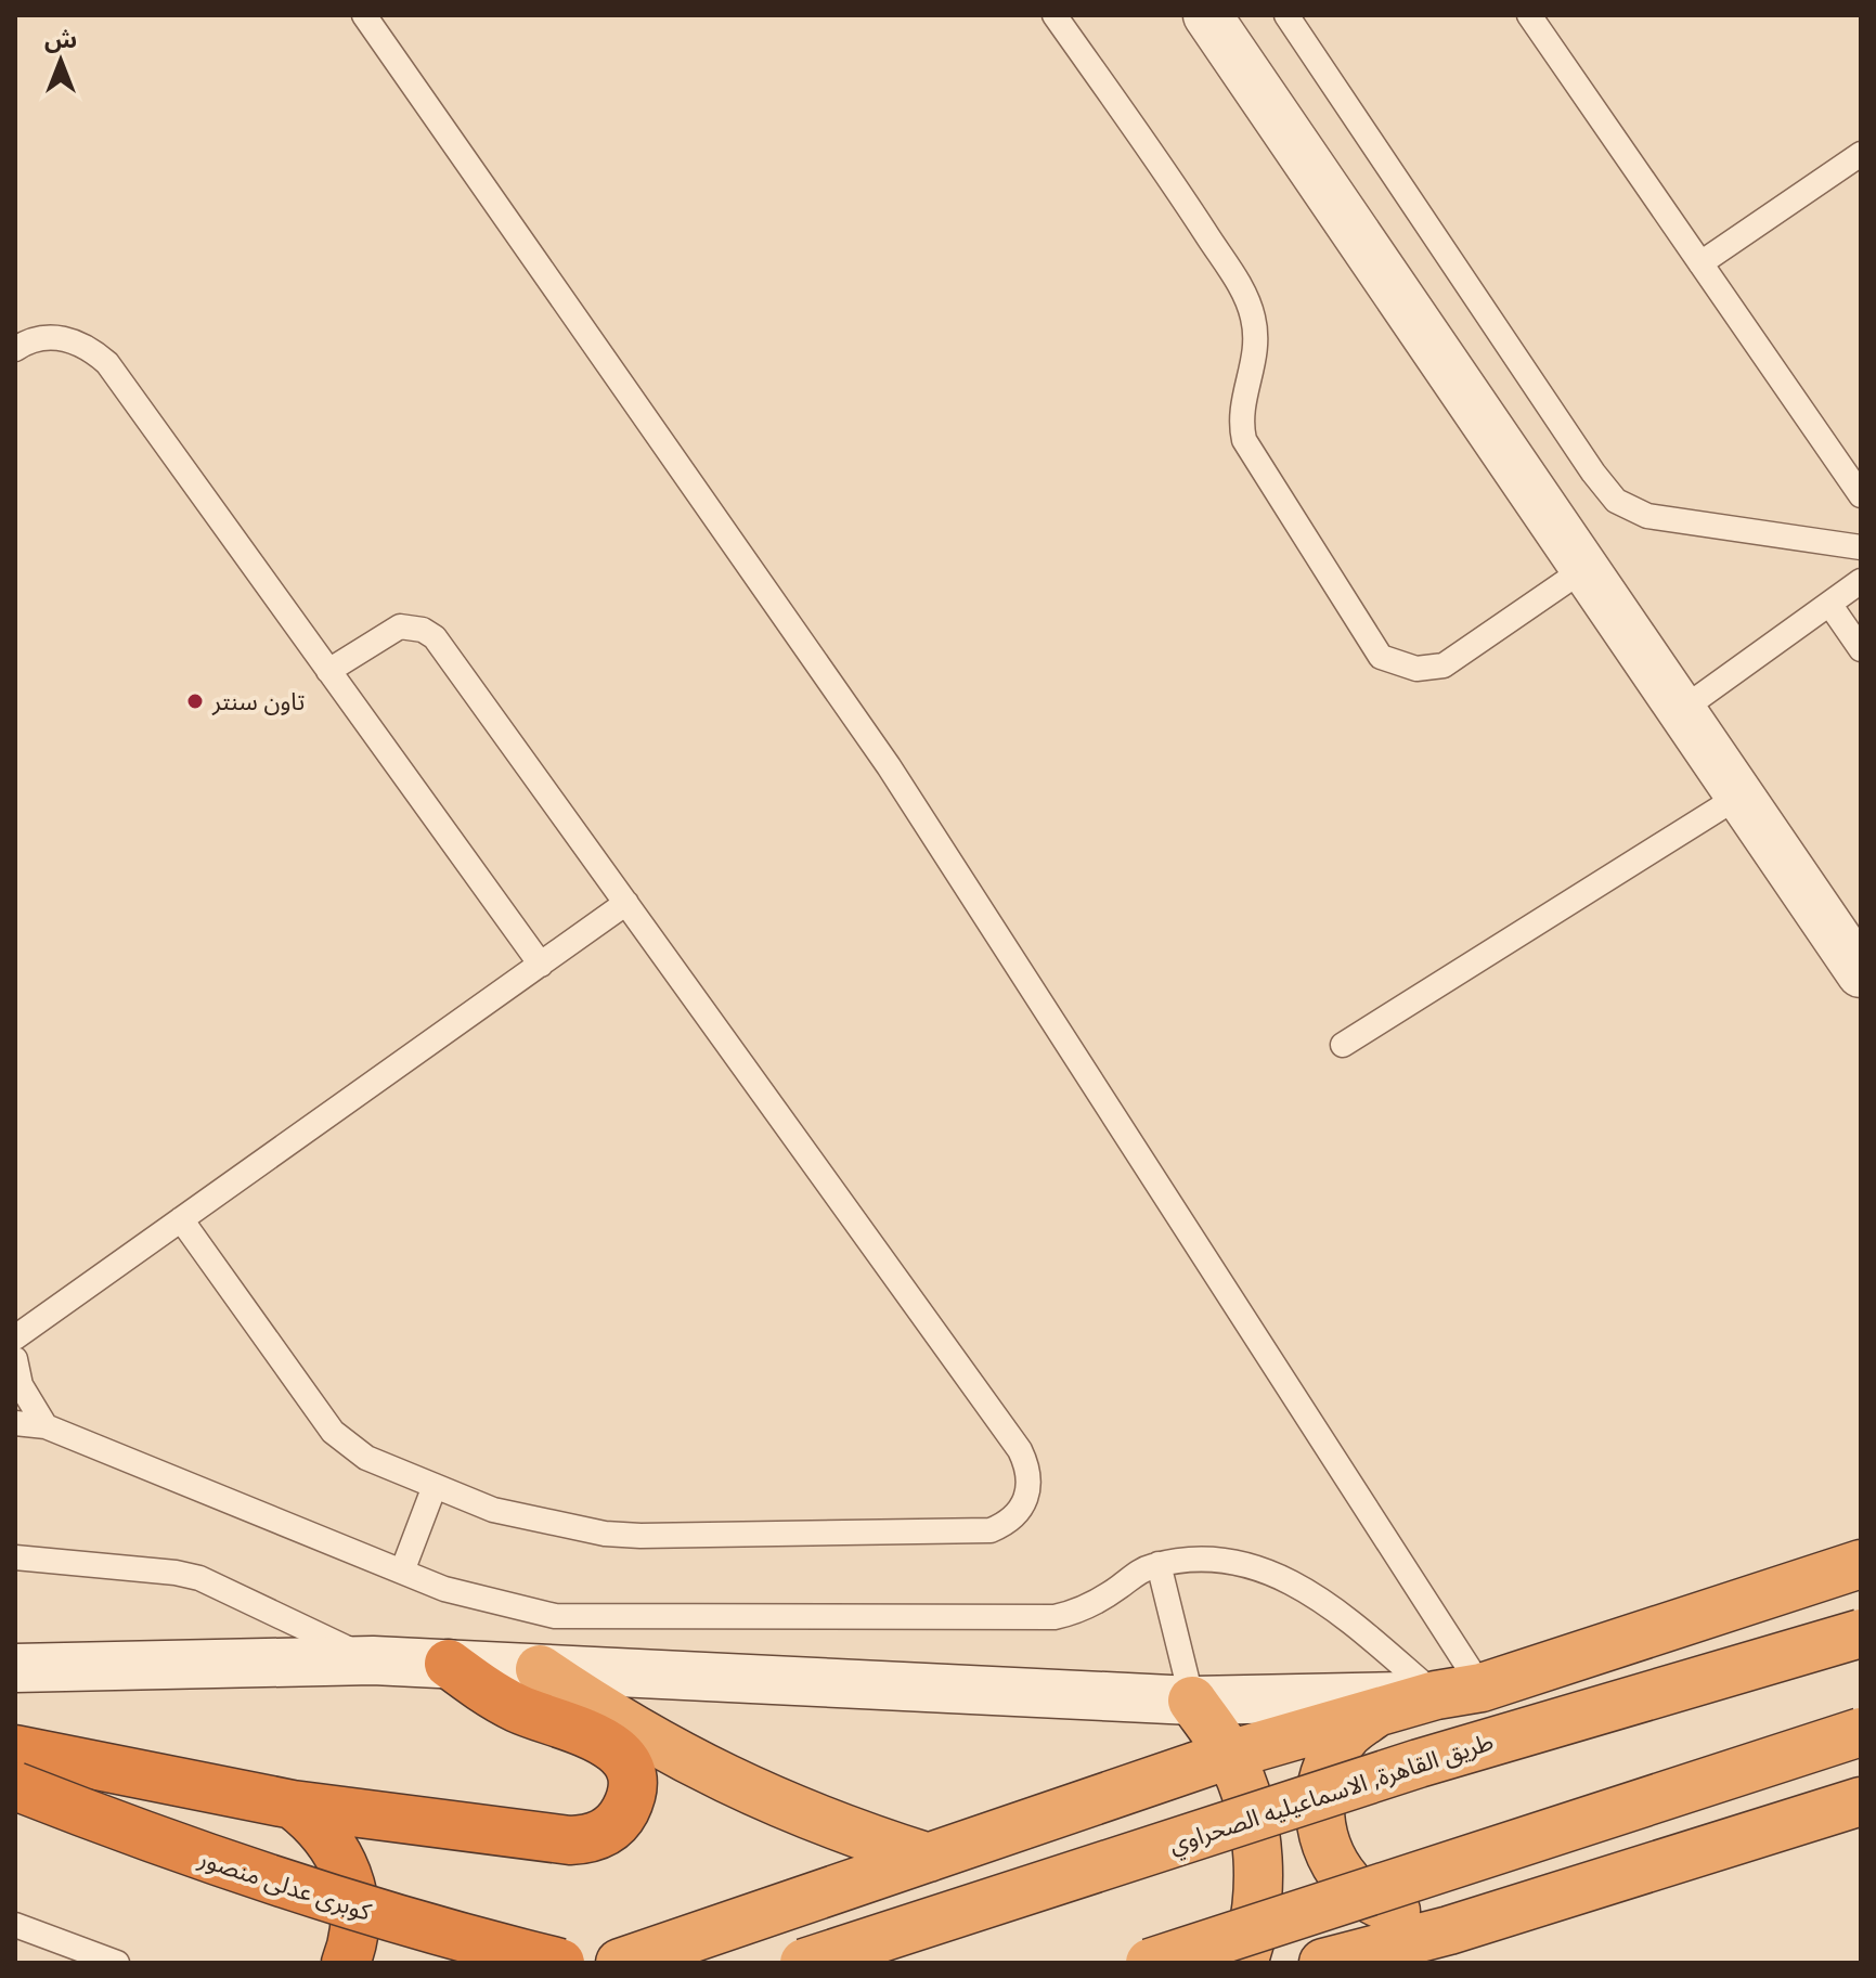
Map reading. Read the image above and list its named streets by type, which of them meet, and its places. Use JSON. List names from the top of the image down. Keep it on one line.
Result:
{"streets":{"highway":["طريق القاهرة, الاسماعيليه الصحراوي","كوبرى عدلى منصور"]},"places":["تاون سنتر"],"north":"top"}
